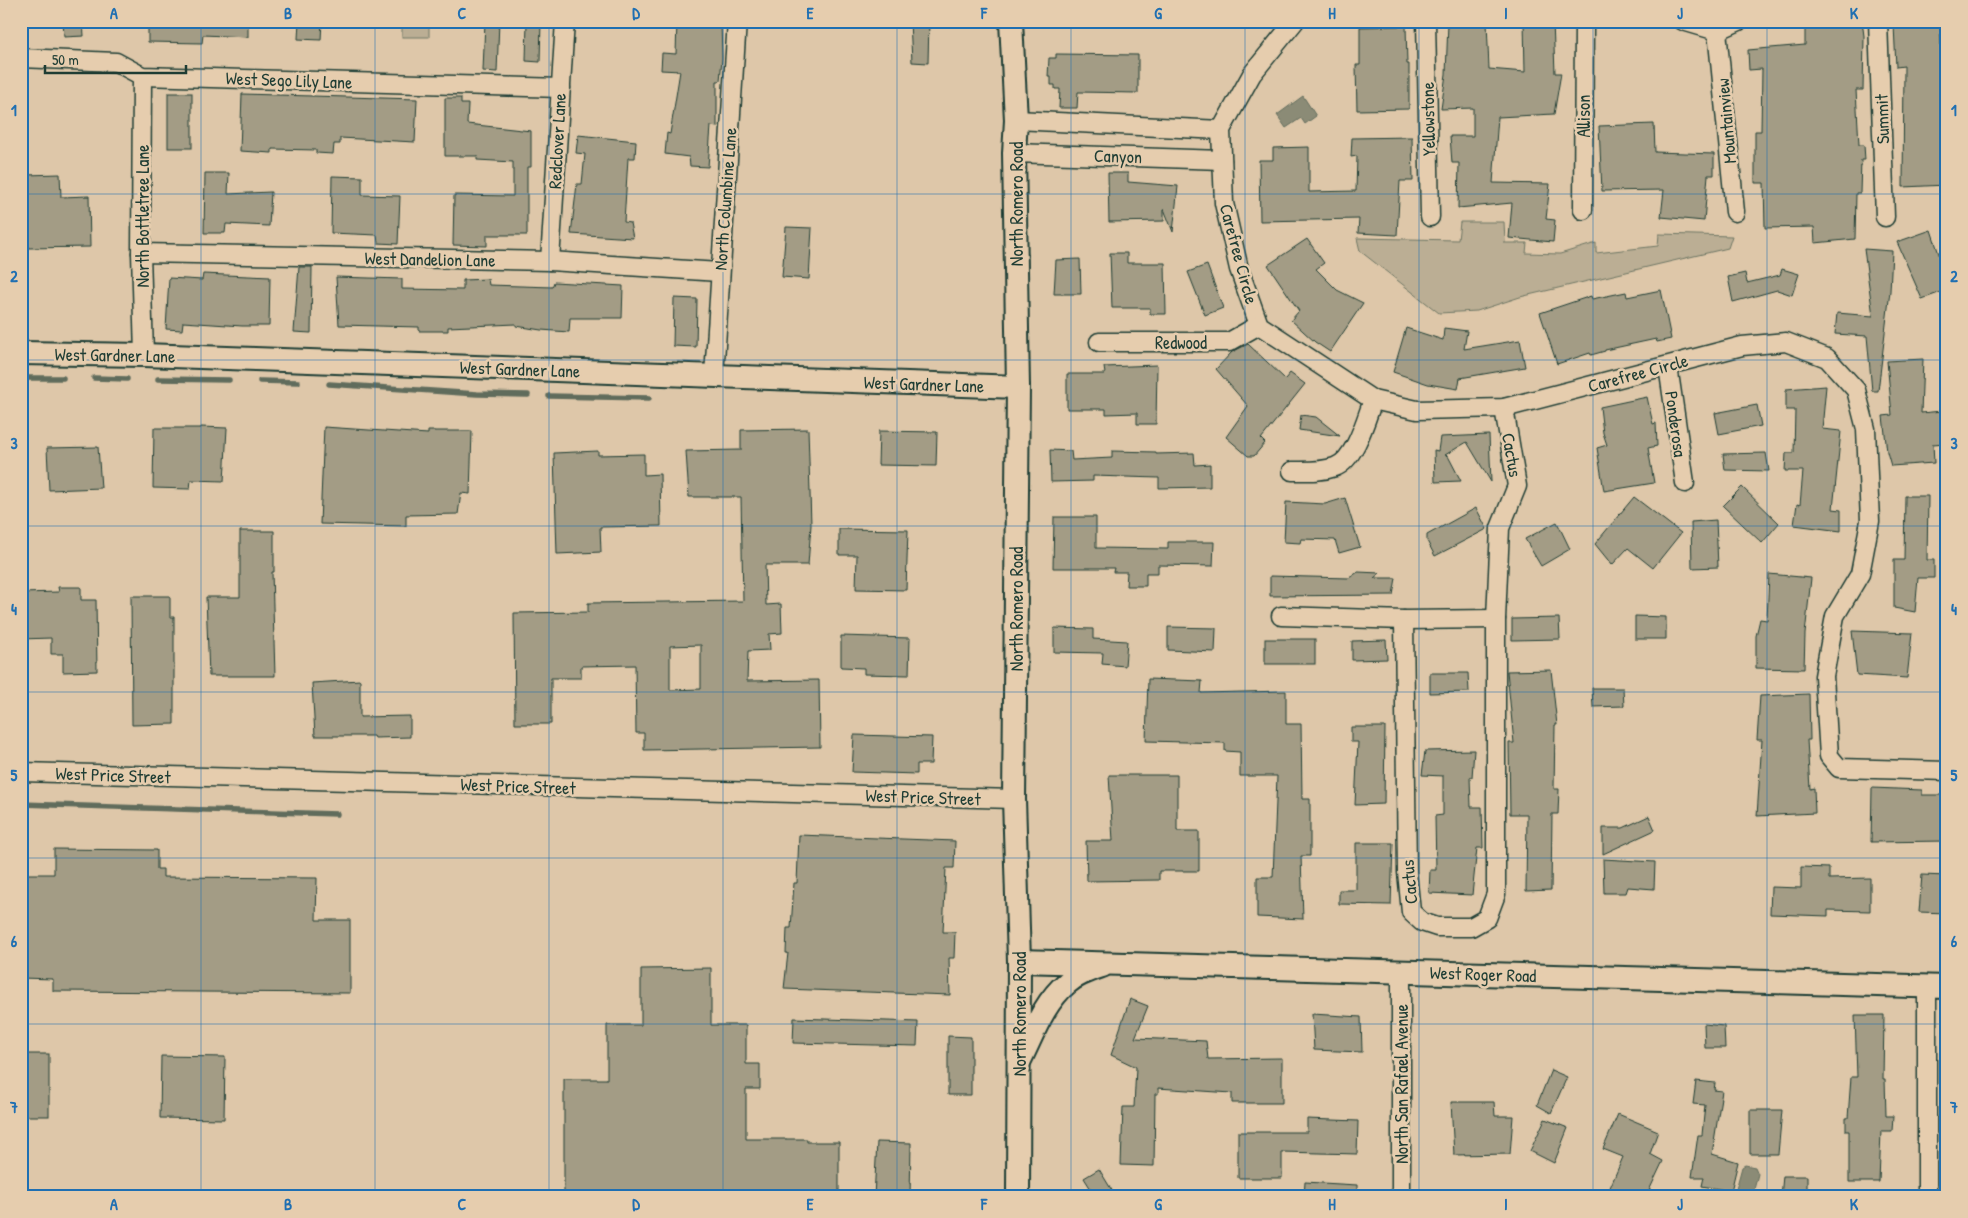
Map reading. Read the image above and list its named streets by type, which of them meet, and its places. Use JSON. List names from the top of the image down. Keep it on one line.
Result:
{"streets":{"street":["West Sego Lily Lane","Allison","Yellowstone","Summit","Mountainview","Redclover Lane","Canyon","North Columbine Lane","North Romero Road","North Bottletree Lane","Carefree Circle","West Dandelion Lane","Redwood","West Gardner Lane","Ponderosa","Cactus","West Price Street","West Roger Road","North San Rafael Avenue"]},"crossings":[["West Sego Lily Lane","Redclover Lane"],["West Sego Lily Lane","North Bottletree Lane"],["Redclover Lane","West Dandelion Lane"],["Canyon","North Romero Road"],["Canyon","Carefree Circle"],["North Columbine Lane","West Dandelion Lane"],["North Columbine Lane","West Gardner Lane"],["North Romero Road","West Gardner Lane"],["North Romero Road","West Price Street"],["North Romero Road","West Roger Road"],["North Bottletree Lane","West Dandelion Lane"],["North Bottletree Lane","West Gardner Lane"],["Carefree Circle","Redwood"],["Carefree Circle","Ponderosa"],["Carefree Circle","Cactus"],["West Roger Road","North San Rafael Avenue"]],"scale_bar":"50 m","grid":{"columns":["A","B","C","D","E","F","G","H","I","J","K"],"rows":["1","2","3","4","5","6","7"]}}
